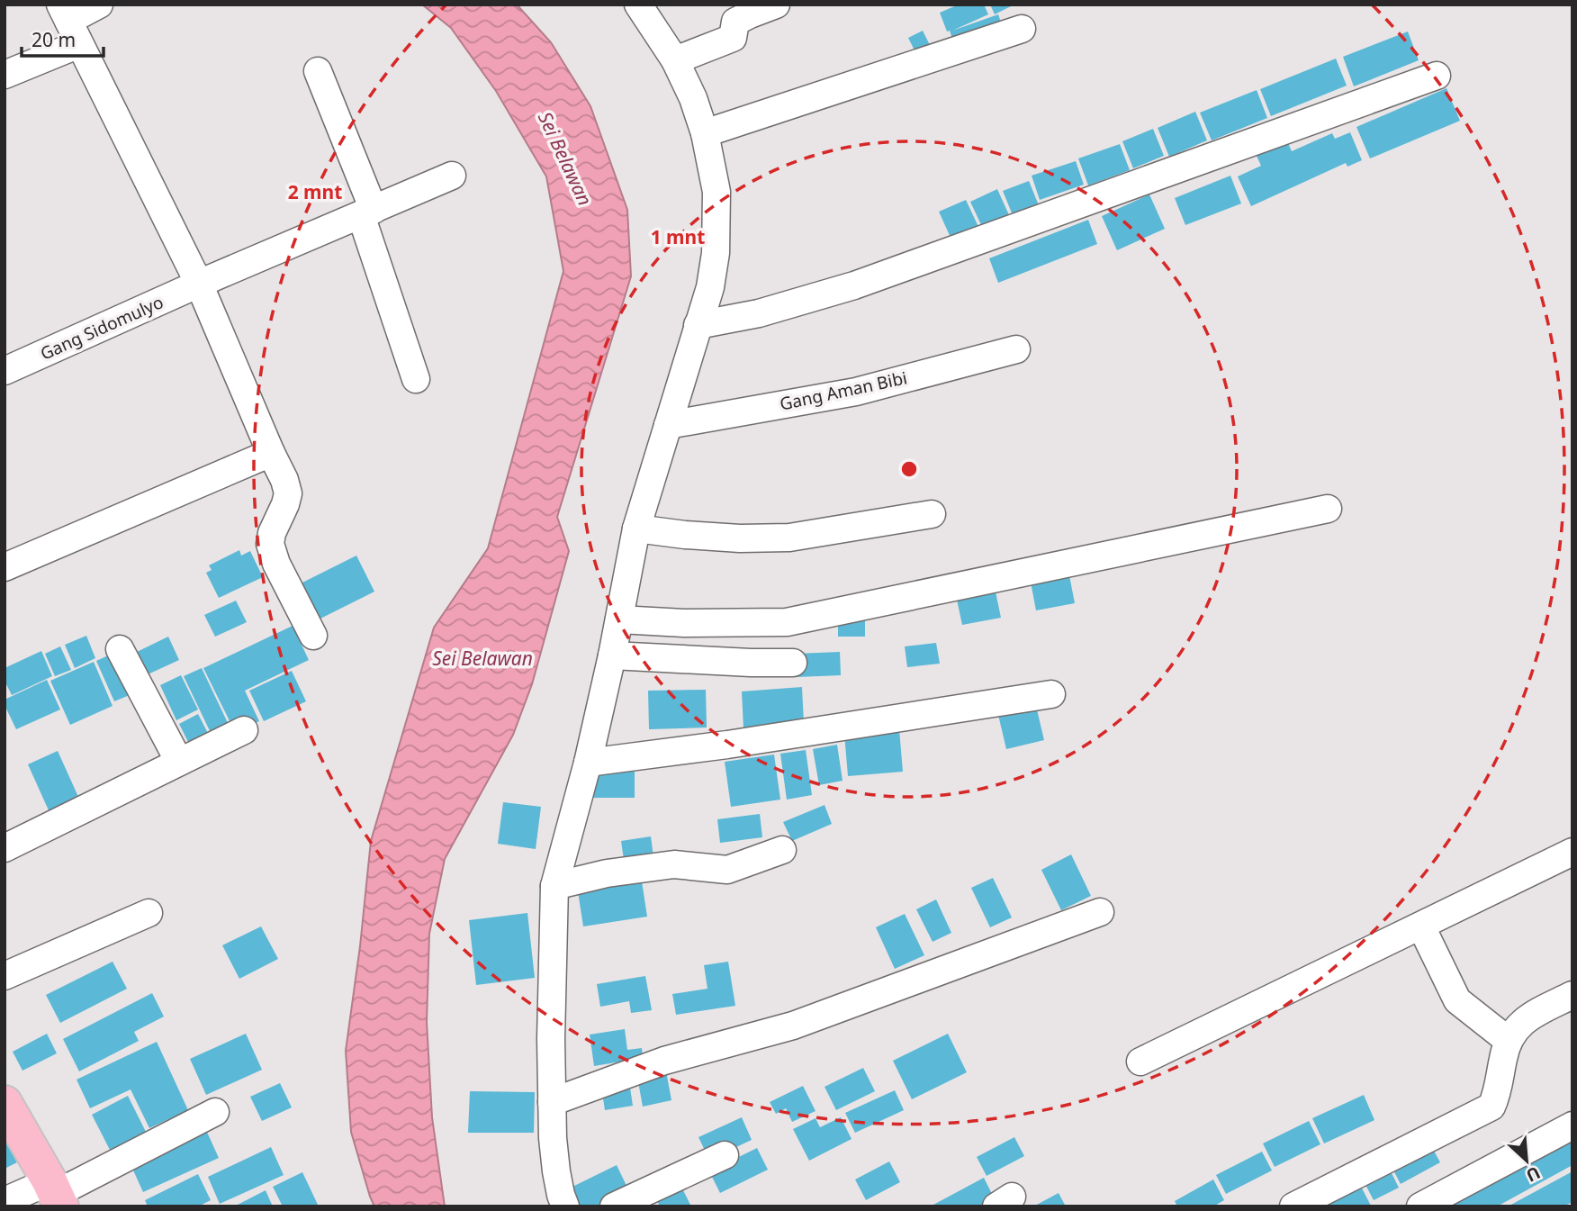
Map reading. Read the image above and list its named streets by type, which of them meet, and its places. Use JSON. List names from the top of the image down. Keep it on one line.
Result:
{"streets":{"street":["Gang Sidomulyo","Gang Aman Bibi"]},"water":["Sei Belawan"],"scale_bar":"20 m","north":"bottom right","rings":["2 mnt","1 mnt"]}
